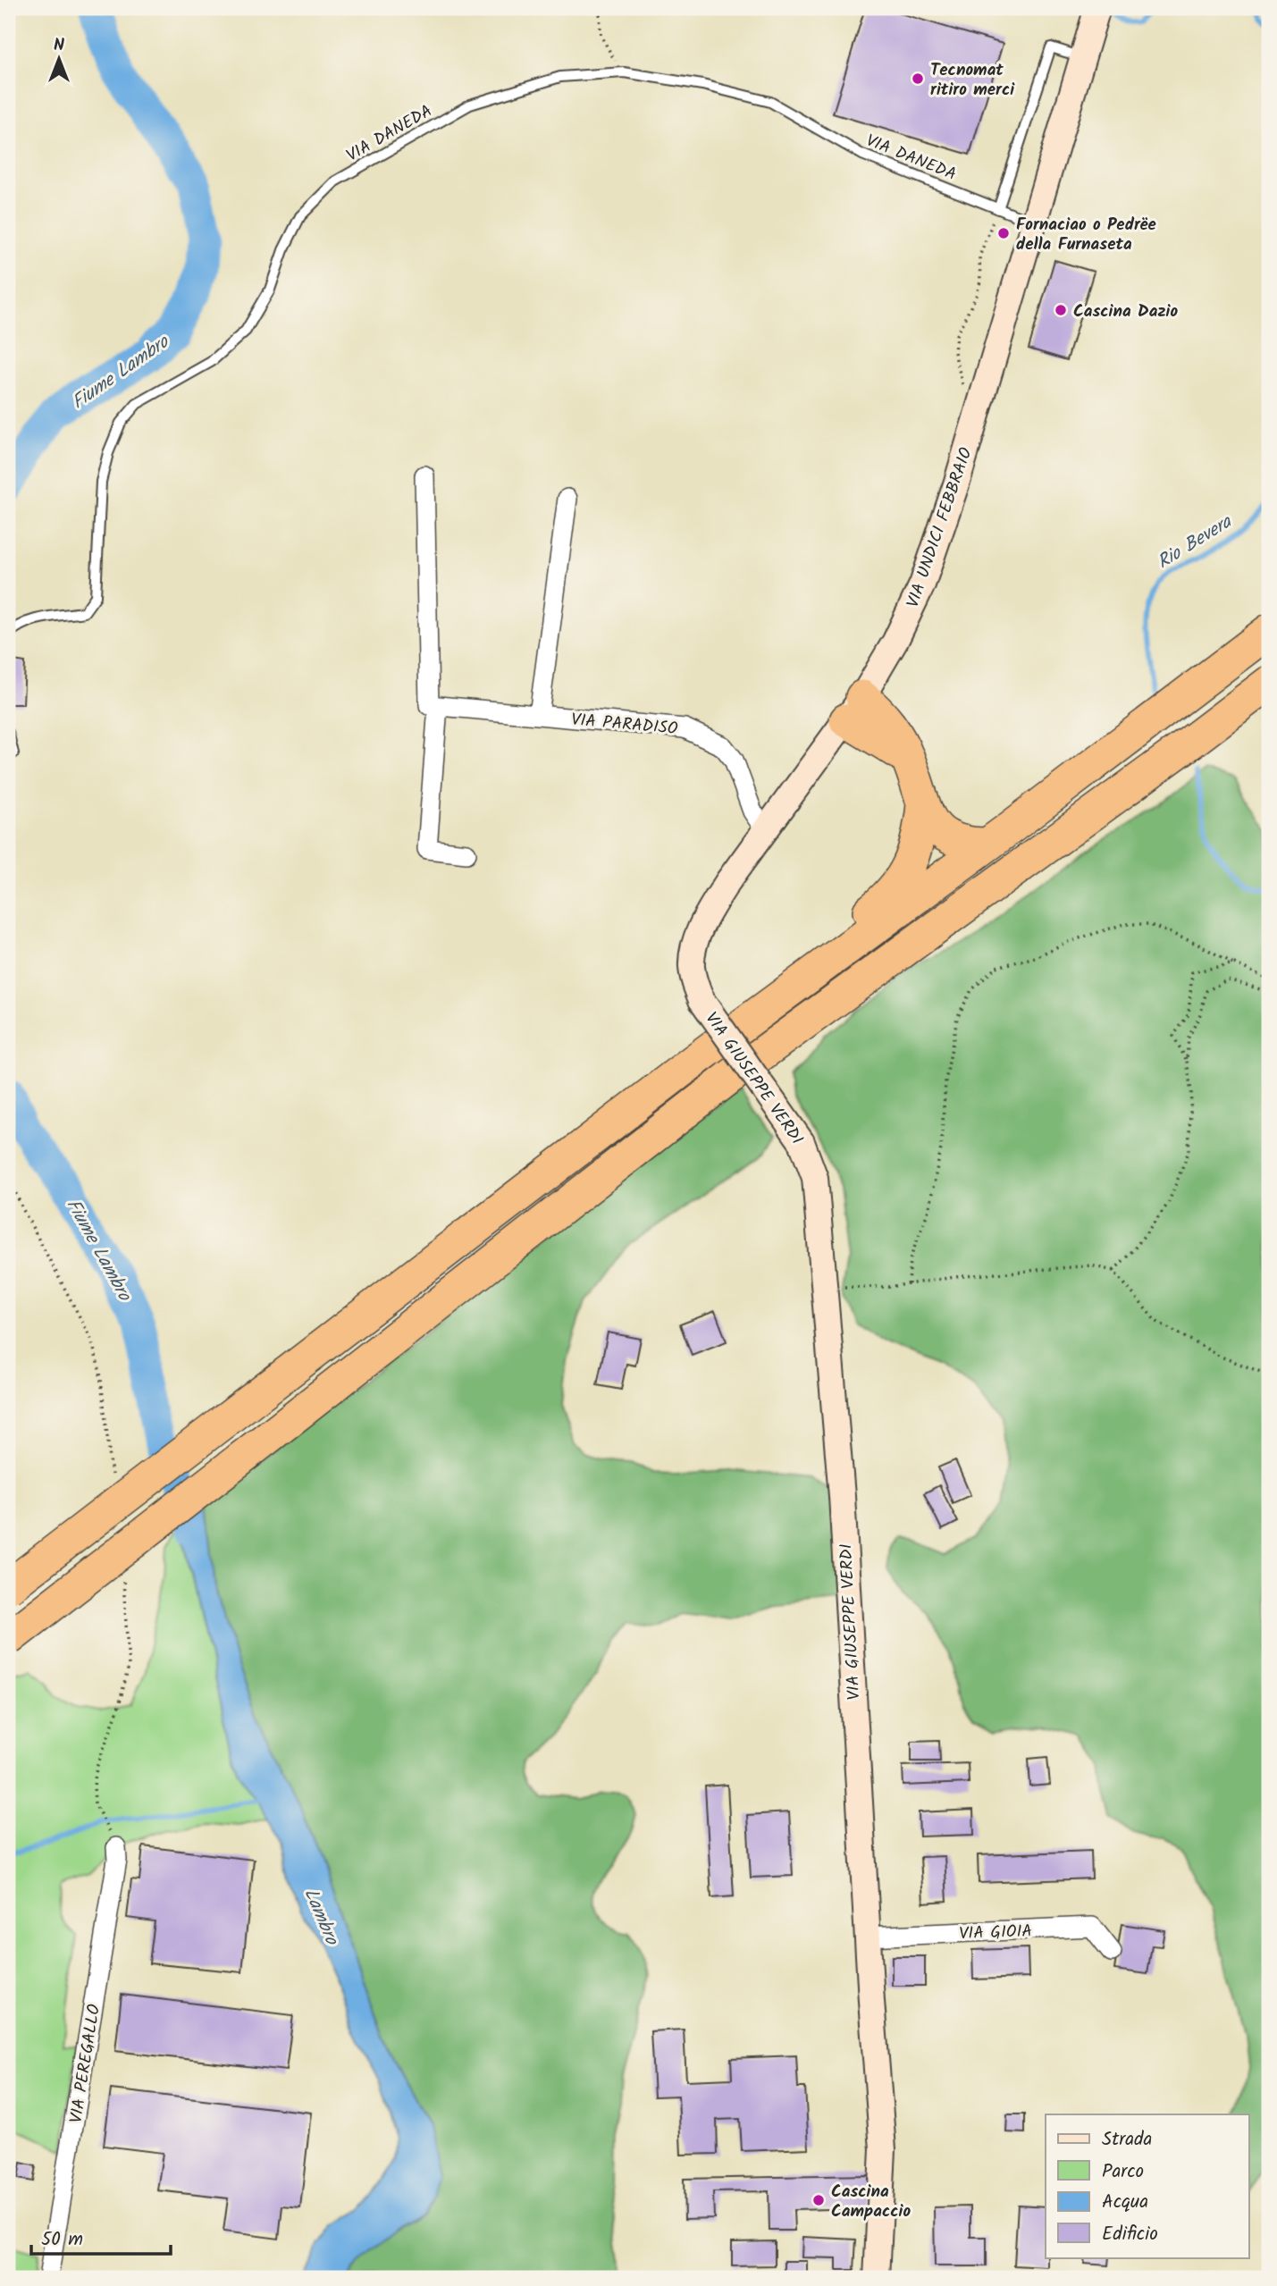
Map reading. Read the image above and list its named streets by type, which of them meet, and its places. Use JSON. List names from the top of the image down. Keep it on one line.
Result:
{"streets":{"street":["VIA UNDICI FEBBRAIO","VIA PARADISO","VIA GIUSEPPE VERDI","VIA GIOIA","VIA PEREGALLO"],"lane":["VIA DANEDA"]},"crossings":[["VIA DANEDA","VIA UNDICI FEBBRAIO"],["VIA UNDICI FEBBRAIO","VIA PARADISO"],["VIA UNDICI FEBBRAIO","VIA GIUSEPPE VERDI"],["VIA GIUSEPPE VERDI","VIA GIOIA"]],"water":["Fiume Lambro","Rio Bevera","Lambro"],"places":["Tecnomat ritiro merci","Fornaciao o Pedrëe della Furnaseta","Cascina Dazio","Cascina Campaccio"],"legend":["Strada","Parco","Acqua","Edificio"],"scale_bar":"50 m","north":"top"}
